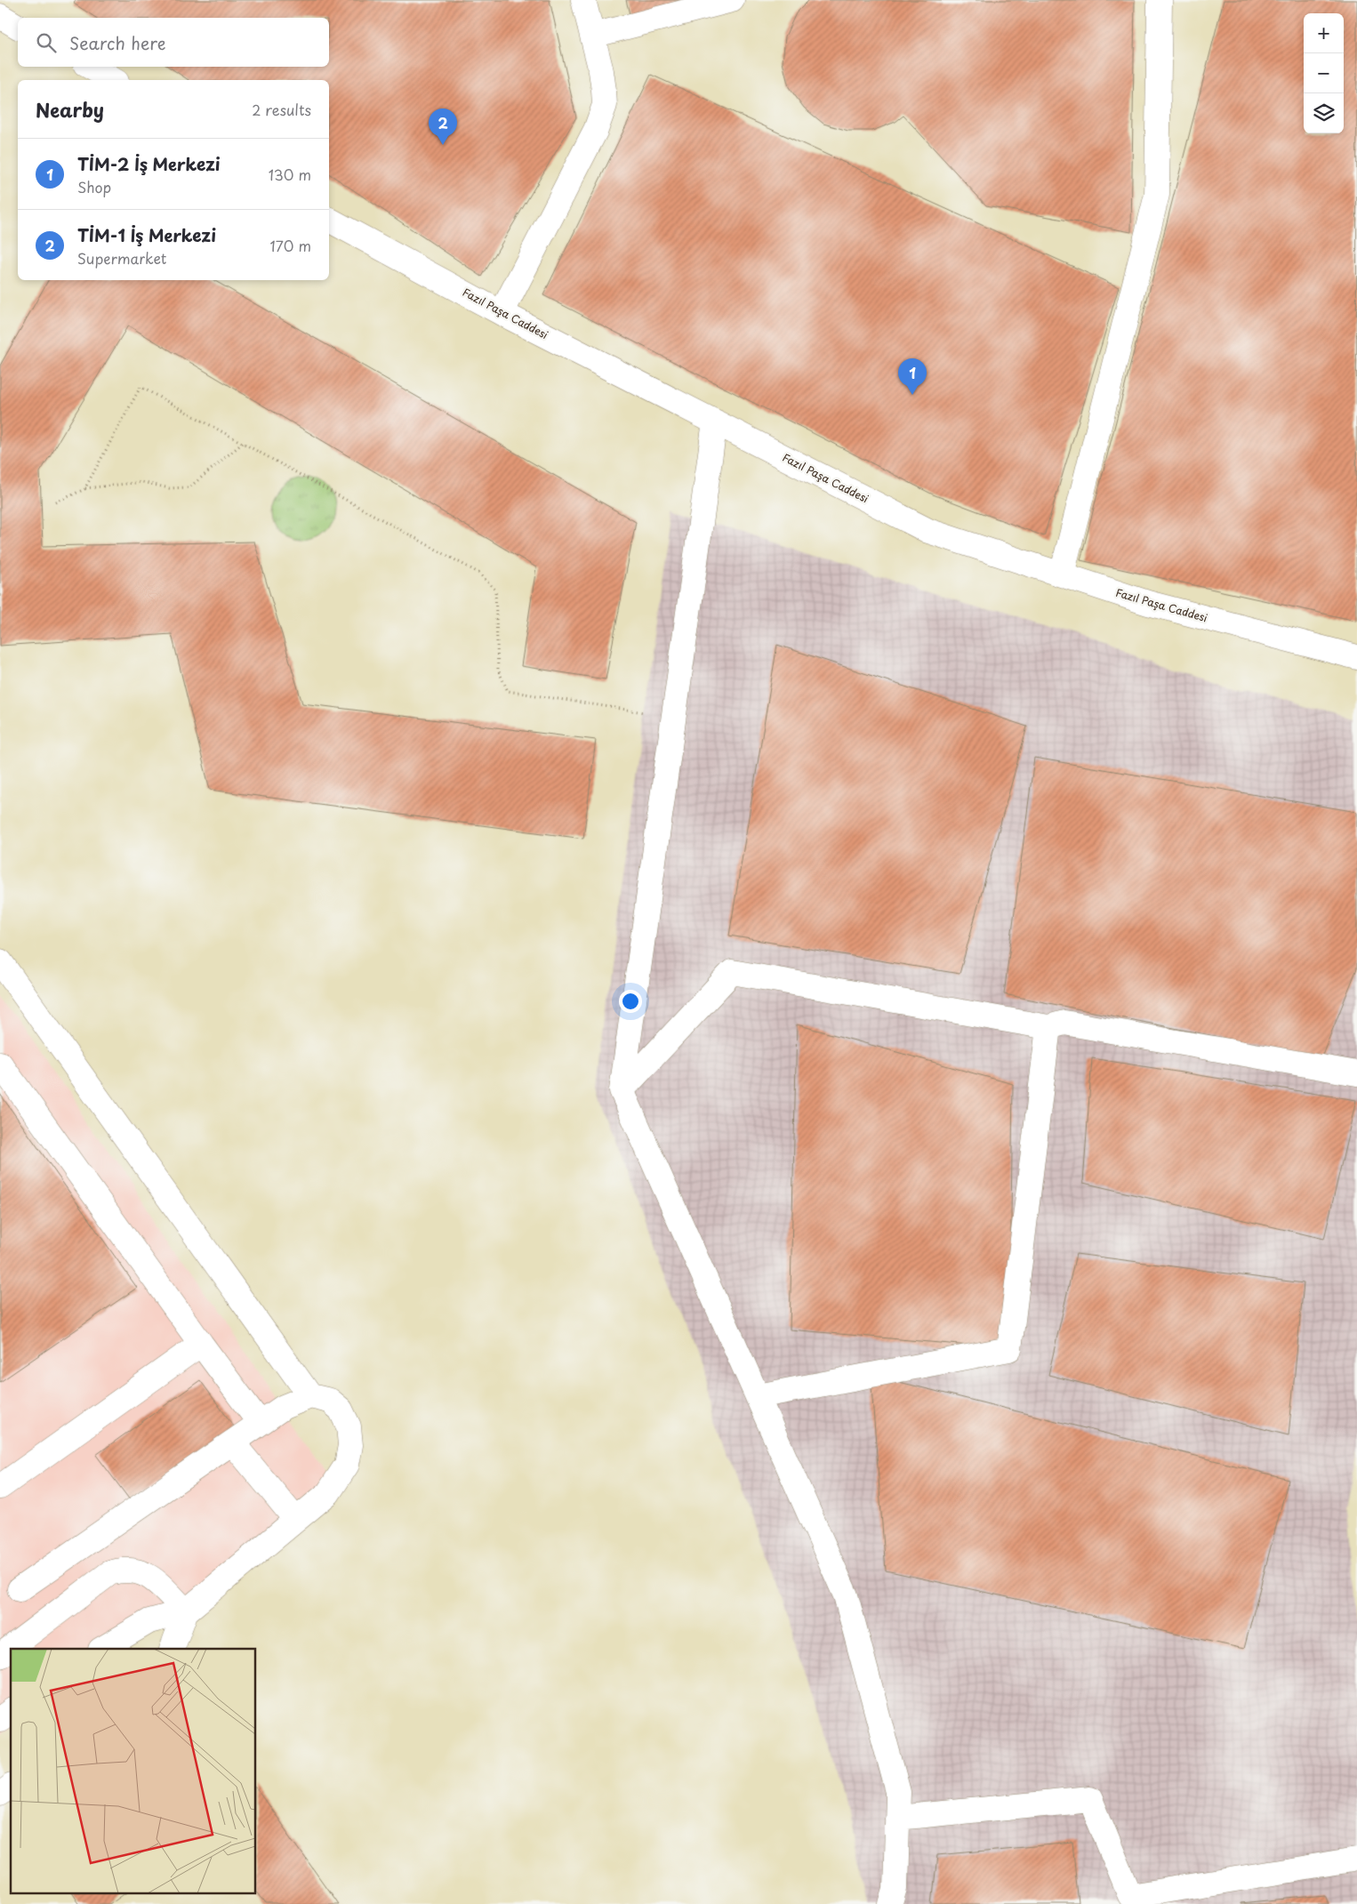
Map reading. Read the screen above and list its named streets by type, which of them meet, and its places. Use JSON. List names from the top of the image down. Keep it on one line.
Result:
{"streets":{"street":["Fazıl Paşa Caddesi"]},"page":{"map_buttons":["+","−"],"search":"Search here","heading":["Nearby","2 results"],"pins":["2","1"],"list":[{"mark":"1","name":"TİM-2 İş Merkezi","note":"Shop","value":"130 m"},{"mark":"2","name":"TİM-1 İş Merkezi","note":"Supermarket","value":"170 m"}]}}
